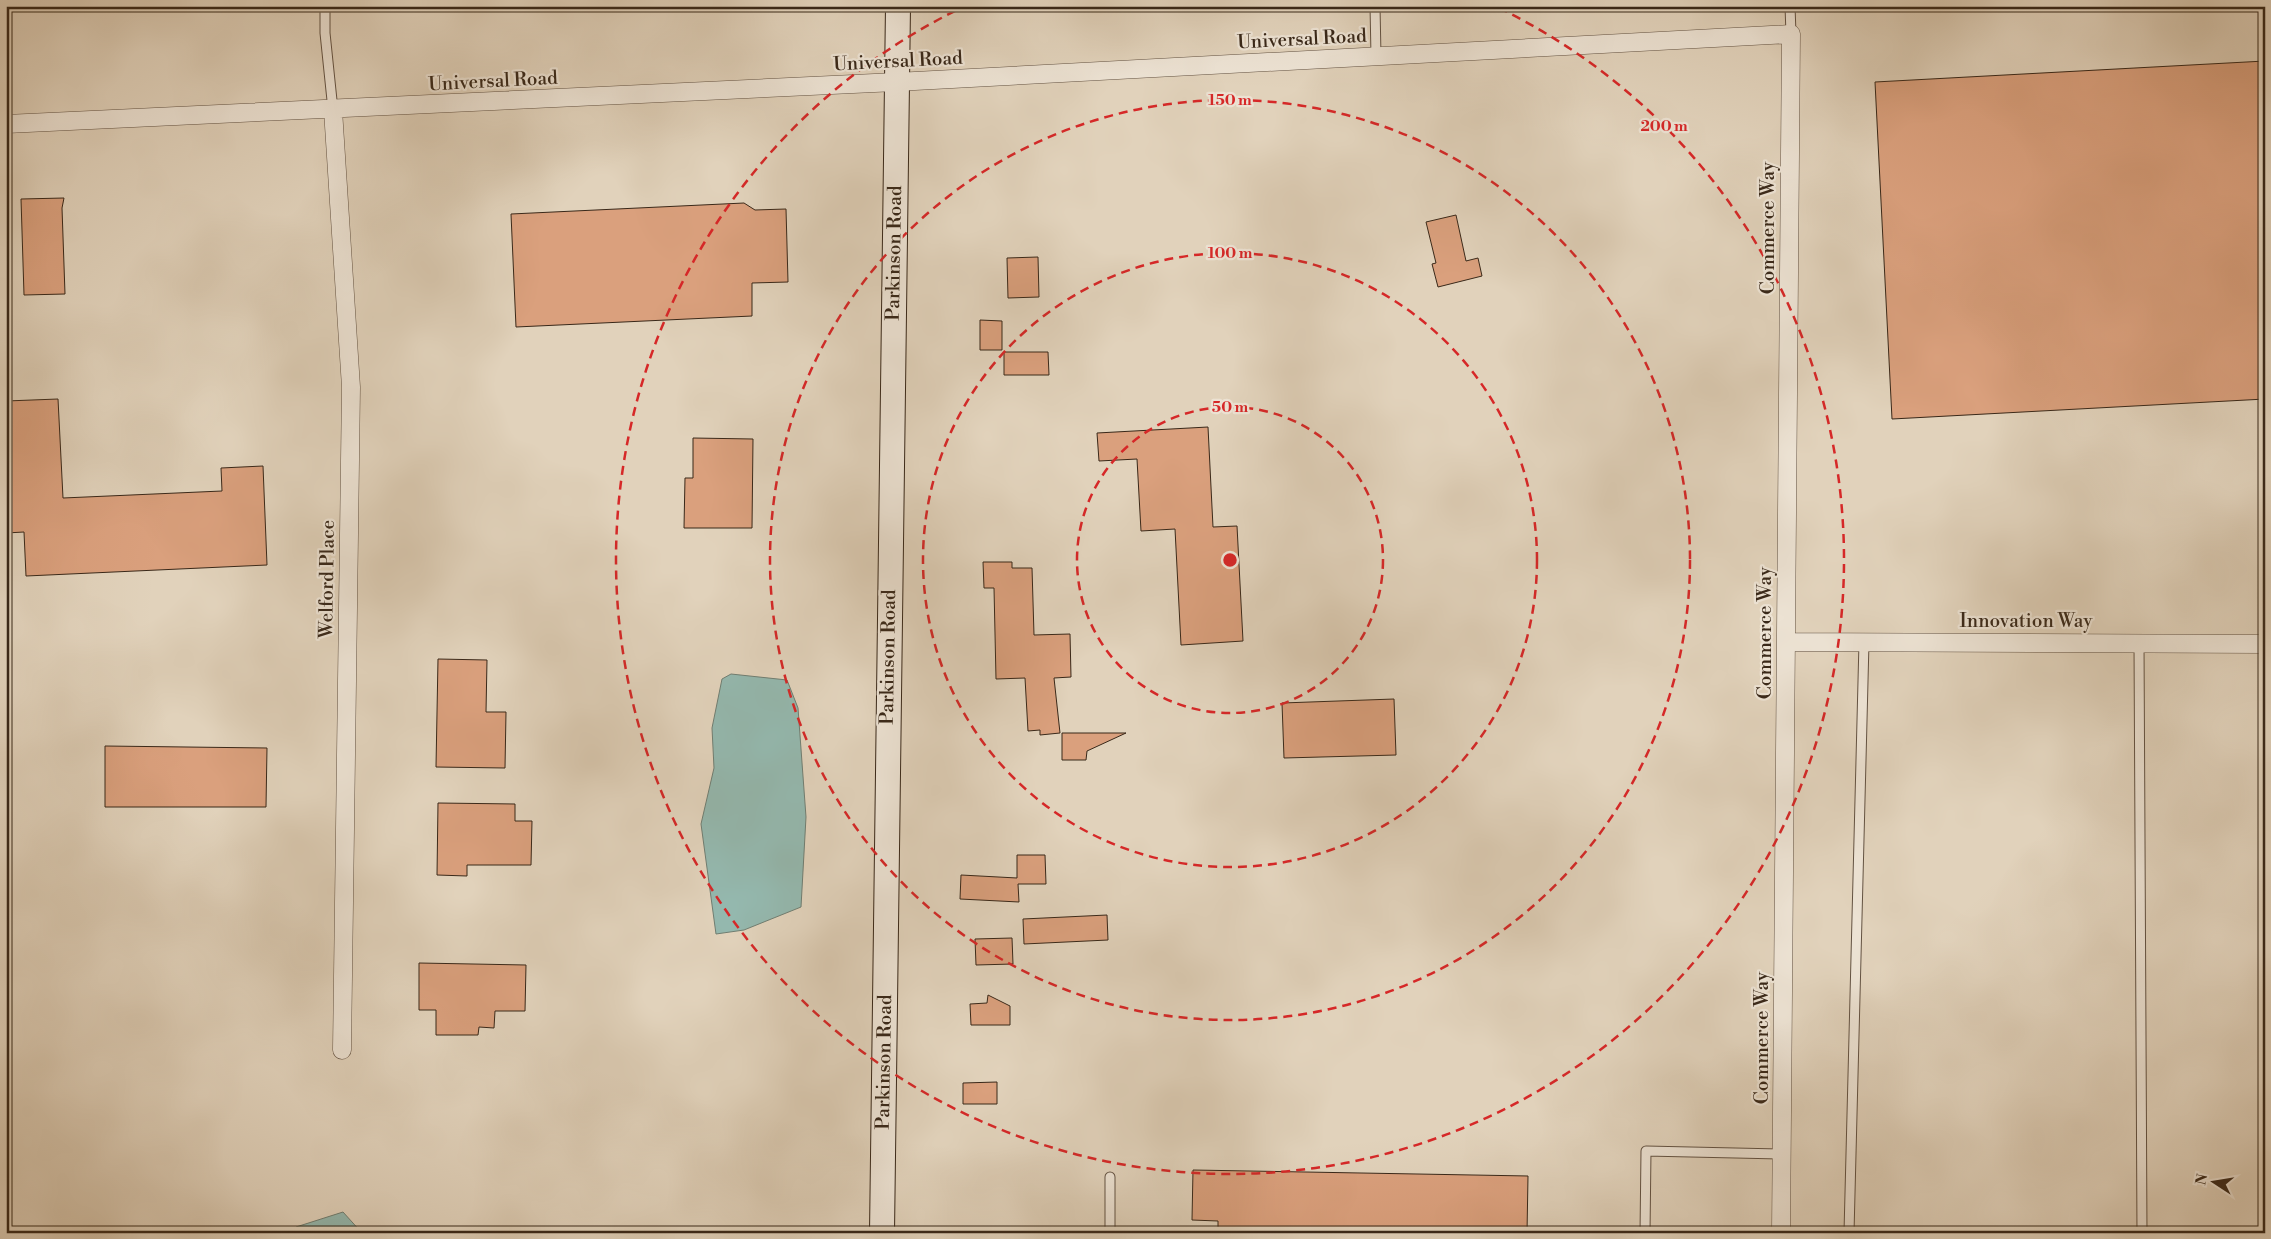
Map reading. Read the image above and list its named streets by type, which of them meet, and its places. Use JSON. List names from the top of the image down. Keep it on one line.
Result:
{"streets":{"main road":["Parkinson Road"],"street":["Universal Road","Commerce Way","Welford Place","Innovation Way"]},"crossings":[["Universal Road","Commerce Way"],["Universal Road","Parkinson Road"],["Universal Road","Welford Place"],["Commerce Way","Innovation Way"]],"north":"left","rings":["150 m","200 m","100 m","50 m"]}
